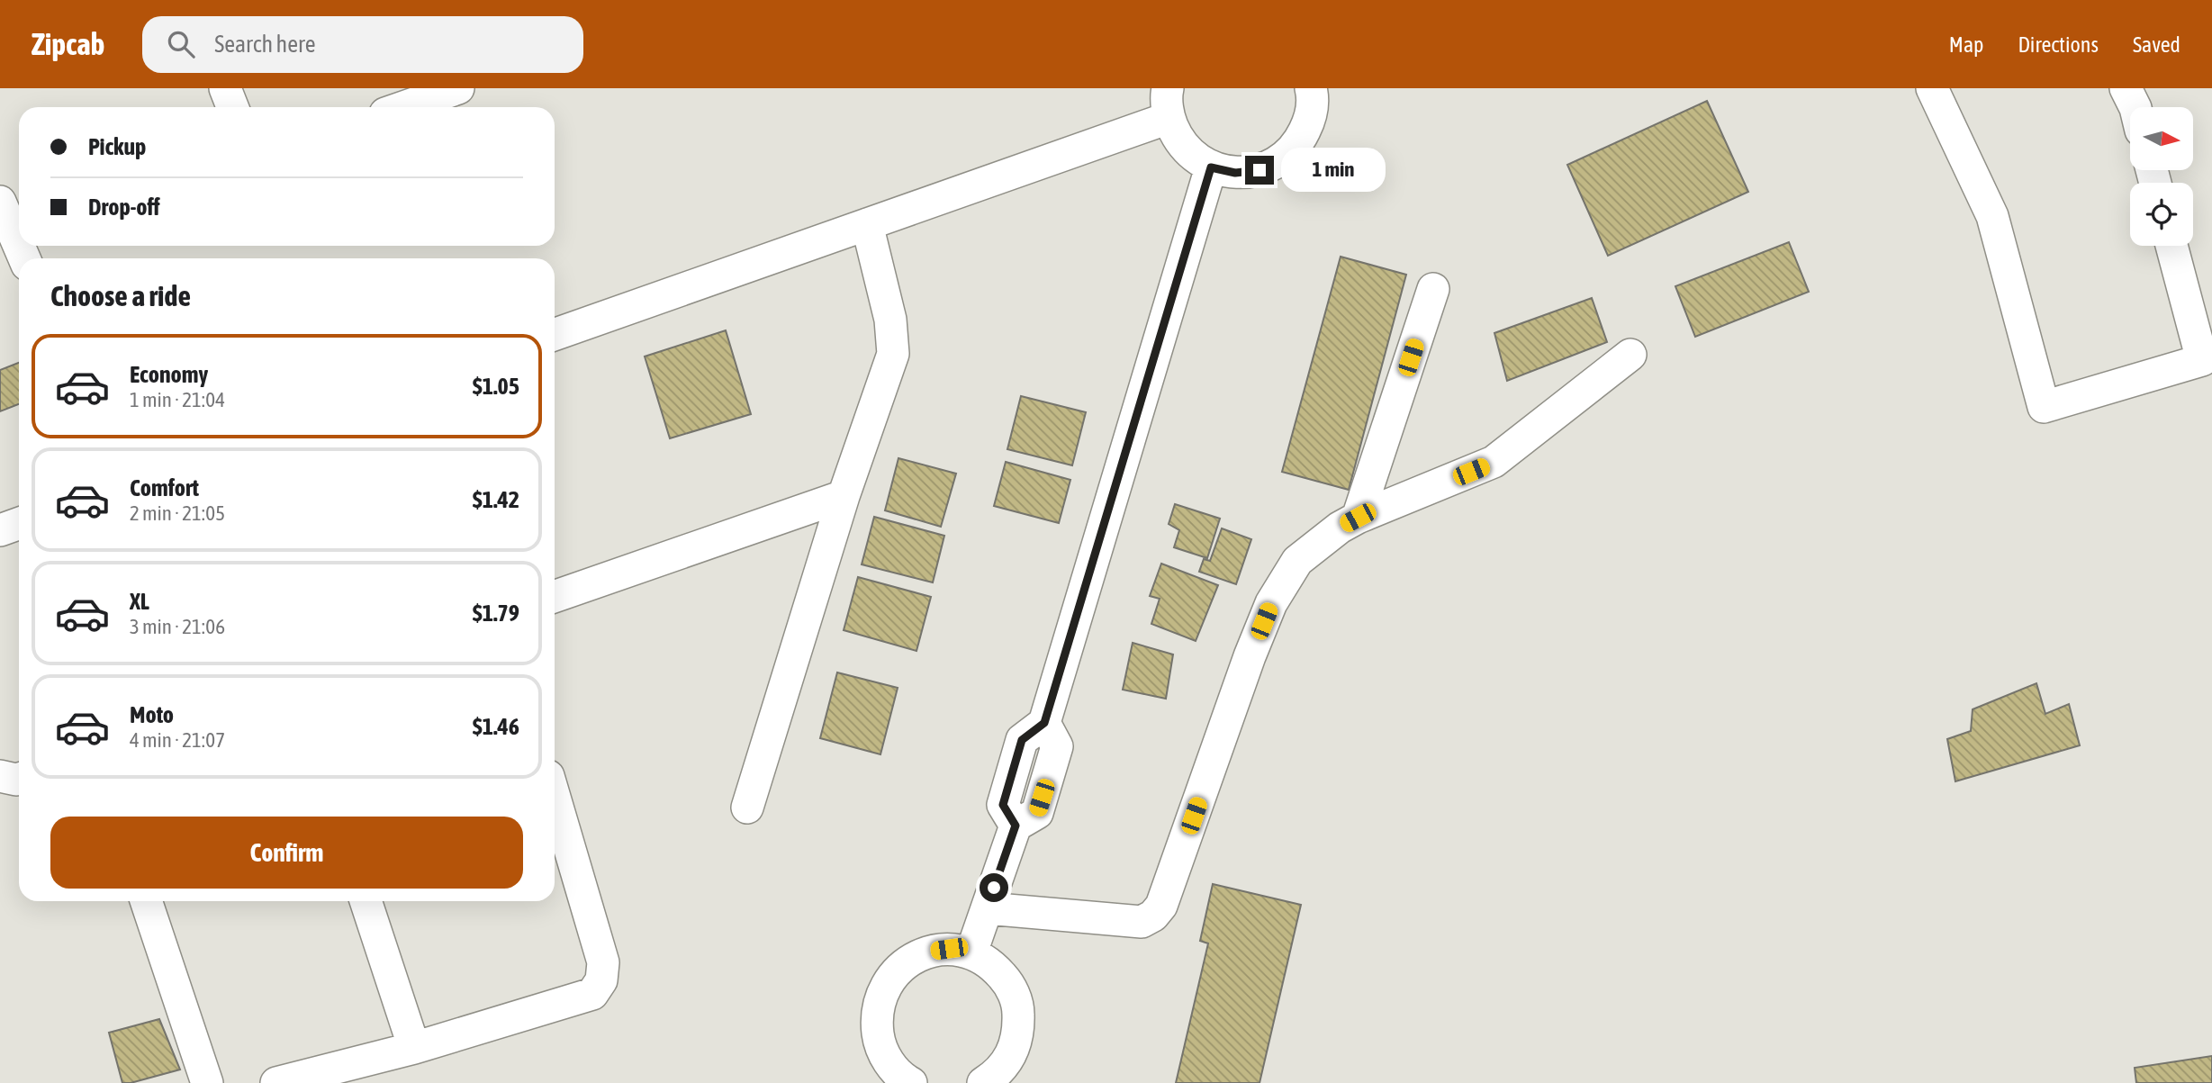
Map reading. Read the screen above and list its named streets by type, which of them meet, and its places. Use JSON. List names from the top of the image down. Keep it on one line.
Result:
{"north":"right","page":{"header":"Zipcab","search":"Search here","nav":["Map","Directions","Saved"],"banner":["Pickup","Drop-off"],"bubble":"1 min","heading":"Choose a ride","list":[{"name":"Economy","note":"1 min · 21:04","value":"$1.05"},{"name":"Comfort","note":"2 min · 21:05","value":"$1.42"},{"name":"XL","note":"3 min · 21:06","value":"$1.79"},{"name":"Moto","note":"4 min · 21:07","value":"$1.46"}],"buttons":"Confirm"}}
